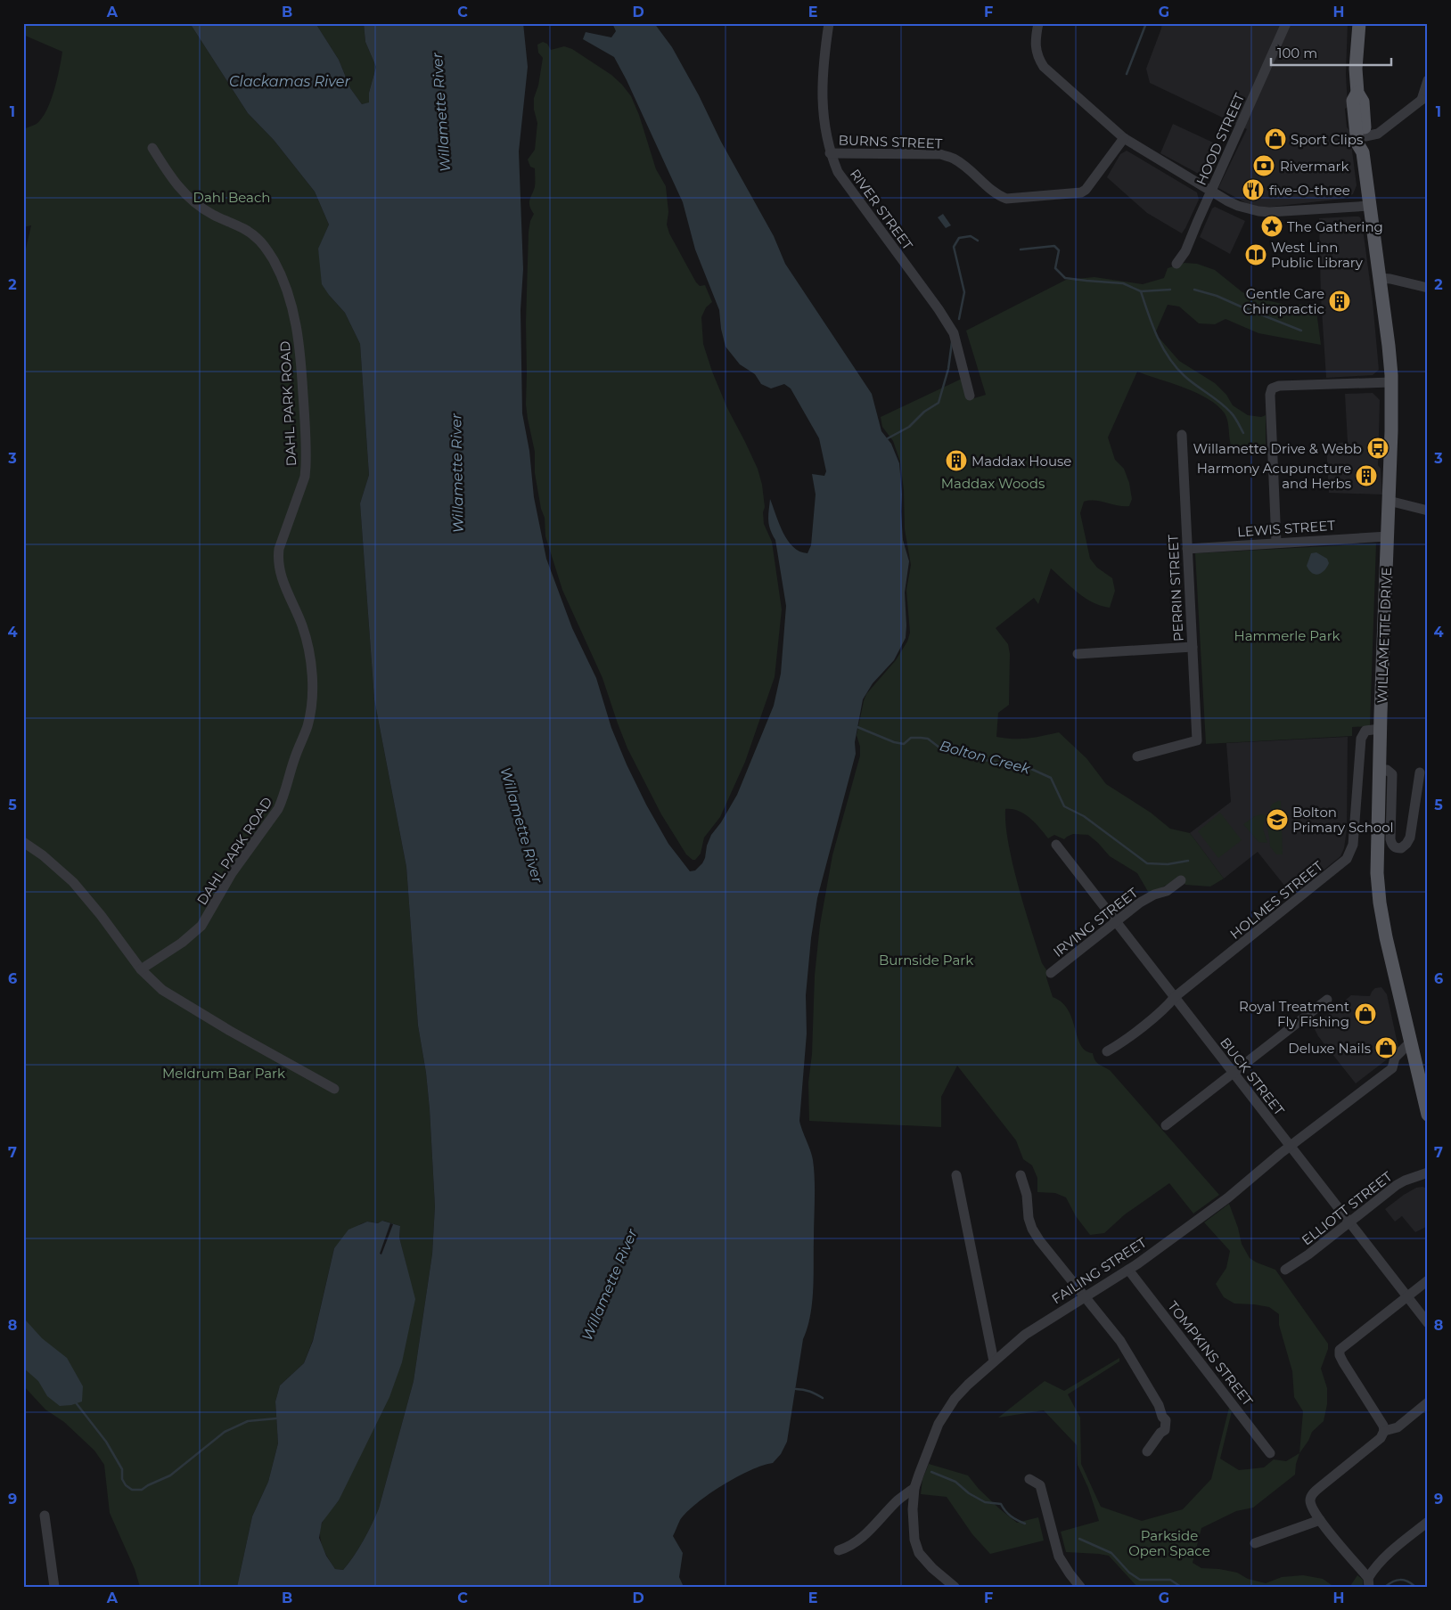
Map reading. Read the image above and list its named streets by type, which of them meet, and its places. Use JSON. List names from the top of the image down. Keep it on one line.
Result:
{"streets":{"main road":["WILLAMETTE DRIVE"],"street":["HOOD STREET","BURNS STREET","RIVER STREET","DAHL PARK ROAD","LEWIS STREET","PERRIN STREET","HOLMES STREET","IRVING STREET","BUCK STREET","ELLIOTT STREET","FAILING STREET","TOMPKINS STREET"]},"crossings":[["BURNS STREET","RIVER STREET"],["LEWIS STREET","PERRIN STREET"],["LEWIS STREET","WILLAMETTE DRIVE"],["WILLAMETTE DRIVE","HOLMES STREET"],["WILLAMETTE DRIVE","FAILING STREET"],["HOLMES STREET","BUCK STREET"],["IRVING STREET","BUCK STREET"],["BUCK STREET","ELLIOTT STREET"],["BUCK STREET","FAILING STREET"],["FAILING STREET","TOMPKINS STREET"]],"water":["Clackamas River","Willamette River","Bolton Creek"],"parks":["Dahl Beach","Maddax Woods","Hammerle Park","Burnside Park","Meldrum Bar Park","Parkside Open Space"],"places":{"shop":["Sport Clips","Royal Treatment Fly Fishing","Deluxe Nails"],"bank":["Rivermark"],"restaurant":["five-O-three"],"place":["The Gathering"],"library":["West Linn Public Library"],"building":["Gentle Care Chiropractic","Maddax House","Harmony Acupuncture and Herbs"],"bus stop":["Willamette Drive & Webb"],"school or university":["Bolton Primary School"]},"scale_bar":"100 m","grid":{"columns":["A","B","C","D","E","F","G","H"],"rows":["1","2","3","4","5","6","7","8","9"]}}
